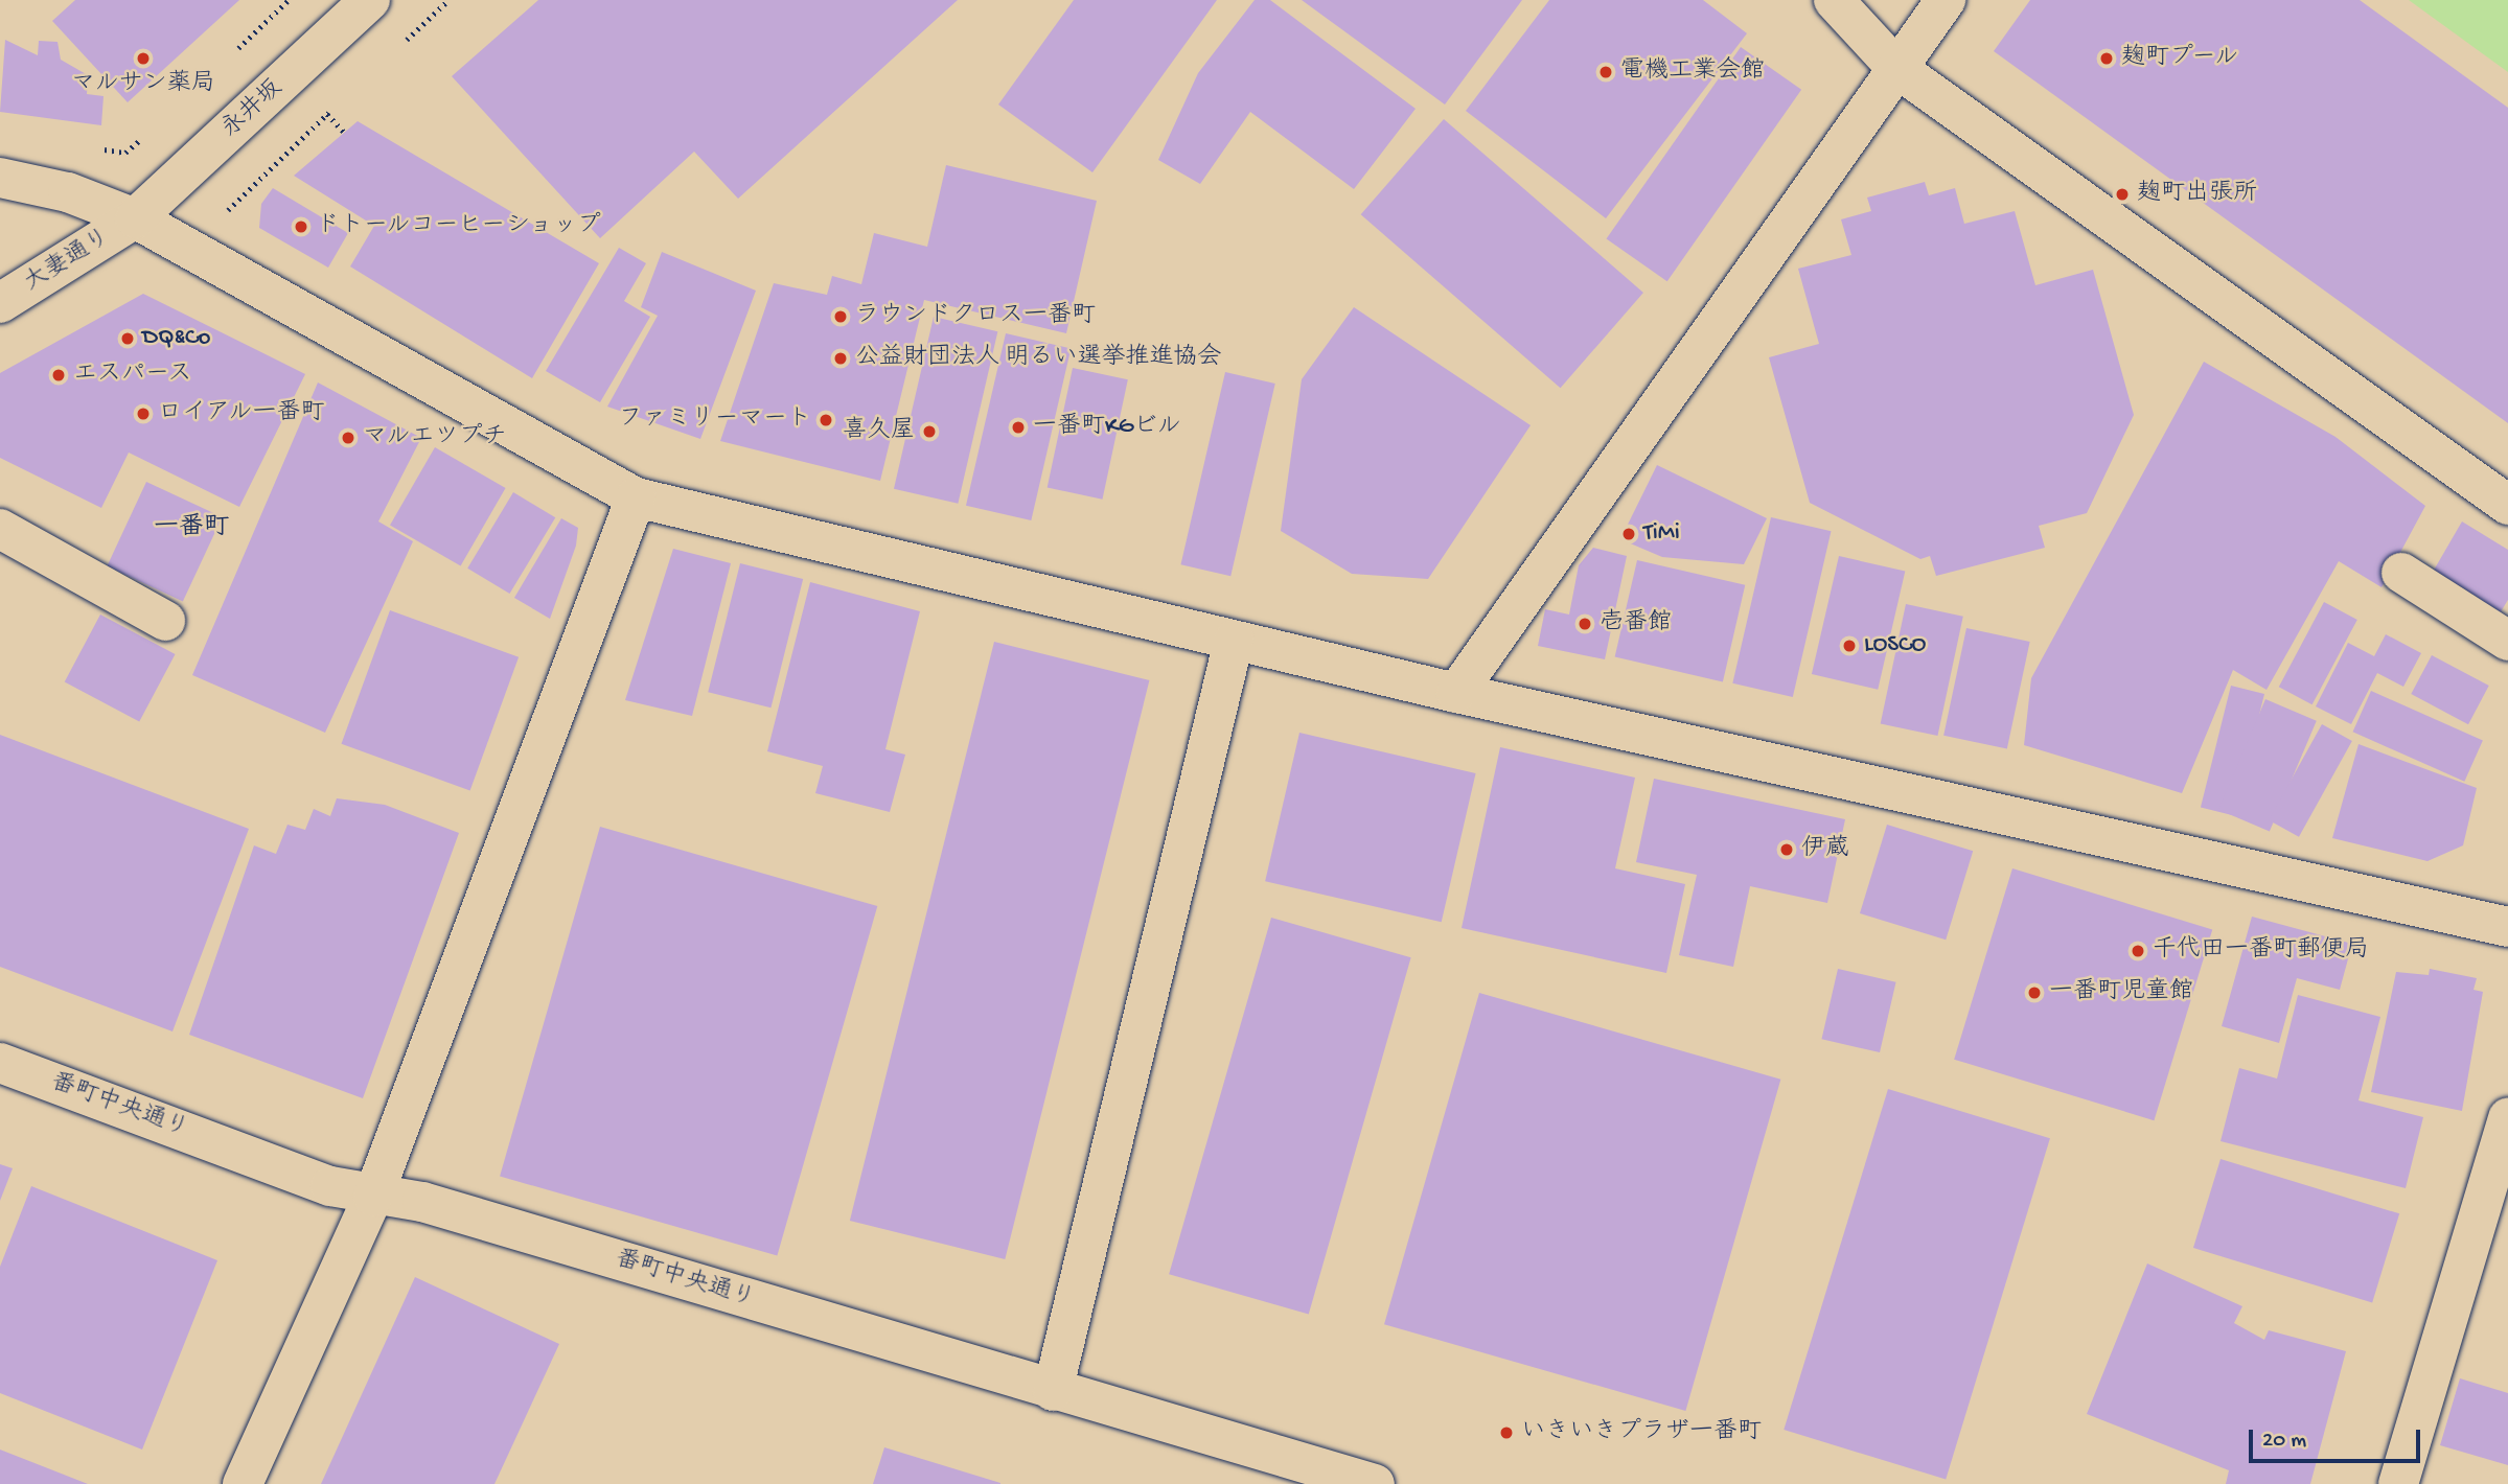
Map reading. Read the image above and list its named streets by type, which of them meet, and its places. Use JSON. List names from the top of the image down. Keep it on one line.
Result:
{"streets":{"street":["永井坂","大妻通り","番町中央通り"]},"crossings":[["永井坂","大妻通り"]],"districts":["一番町"],"places":["マルサン薬局","麹町プール","電機工業会館","麹町出張所","ドトールコーヒーショップ","ラウンドクロス一番町","DQ&Co","公益財団法人 明るい選挙推進協会","エスパース","ロイアル一番町","ファミリーマート","一番町KGビル","喜久屋","マルエツプチ","TiMi","壱番館","LOSCO","伊蔵","千代田一番町郵便局","一番町児童館","いきいきプラザ一番町"],"scale_bar":"20 m"}
